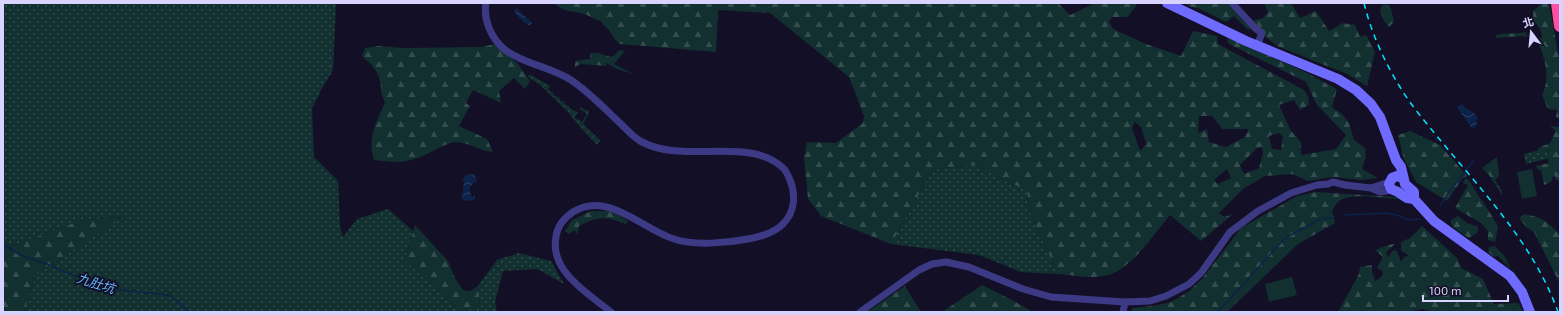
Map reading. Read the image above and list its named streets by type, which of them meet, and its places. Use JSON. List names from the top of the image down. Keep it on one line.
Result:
{"water":["九肚坑"],"scale_bar":"100 m","north":"top"}
